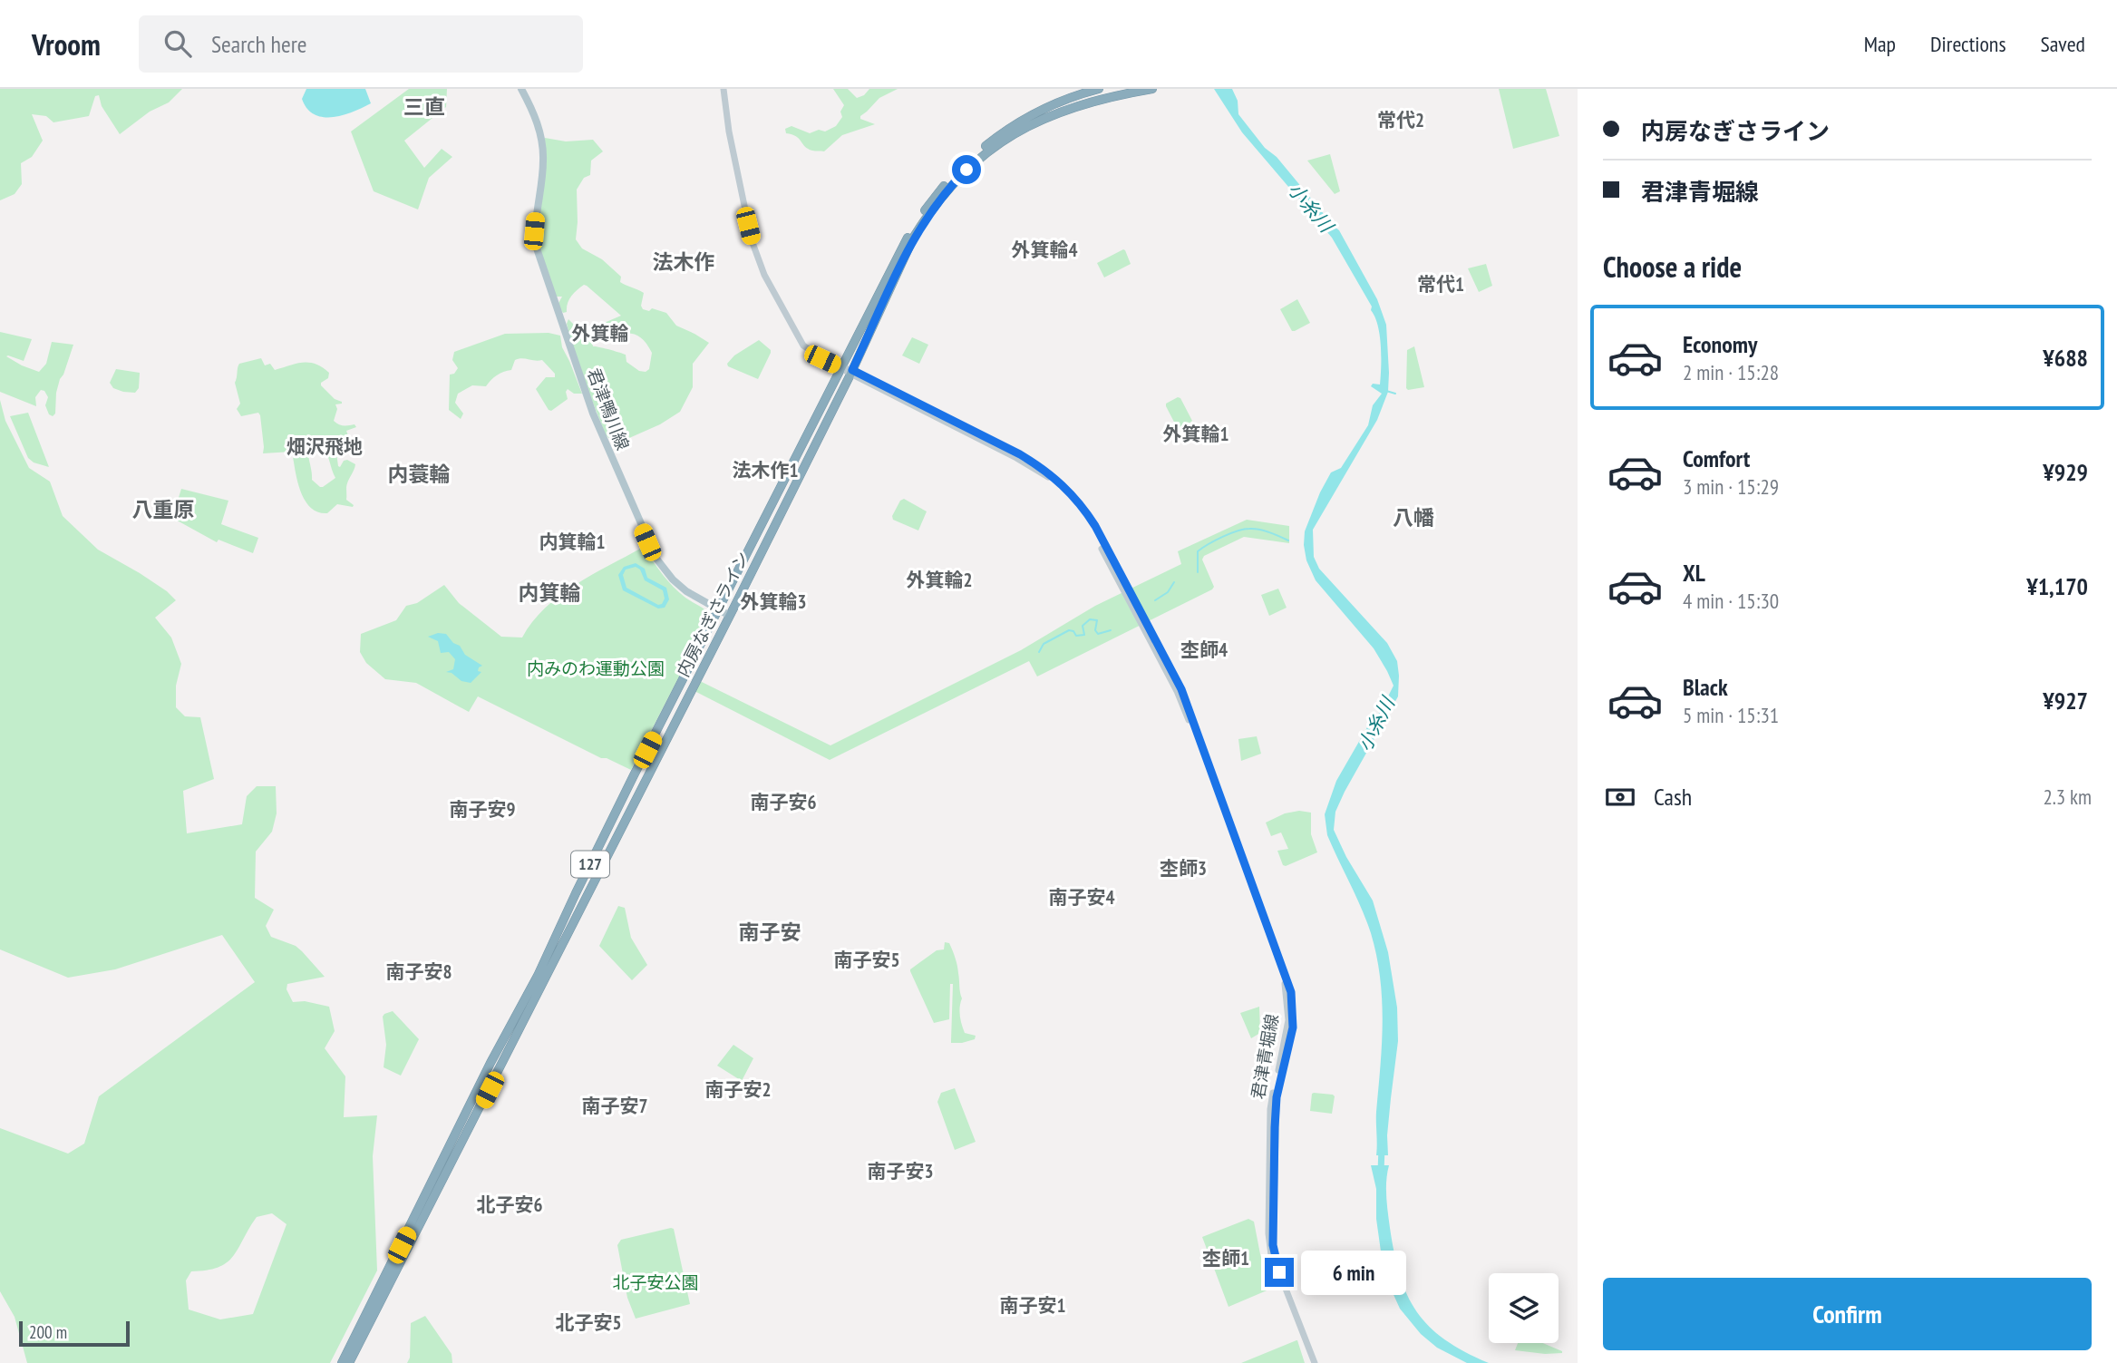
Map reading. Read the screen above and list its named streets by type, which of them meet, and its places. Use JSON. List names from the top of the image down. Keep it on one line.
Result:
{"streets":{"highway":["内房なぎさライン","127"],"main road":["君津鴨川線","君津青堀線"]},"crossings":[["君津鴨川線","内房なぎさライン"],["内房なぎさライン","君津青堀線"]],"districts":["三直","常代2","外箕輪4","法木作","常代1","外箕輪","外箕輪1","畑沢飛地","法木作1","内蓑輪","八重原","八幡","内箕輪1","外箕輪2","内箕輪","外箕輪3","杢師4","南子安6","南子安9","杢師3","南子安4","南子安","南子安5","南子安8","南子安2","南子安7","南子安3","北子安6","杢師1","南子安1","北子安5"],"water":["小糸川"],"parks":["内みのわ運動公園","北子安公園"],"scale_bar":"200 m","page":{"header":"Vroom","search":"Search here","nav":["Map","Directions","Saved"],"banner":["内房なぎさライン","君津青堀線"],"heading":"Choose a ride","list":[{"name":"Economy","note":"2 min · 15:28","value":"¥688"},{"name":"Comfort","note":"3 min · 15:29","value":"¥929"},{"name":"XL","note":"4 min · 15:30","value":"¥1,170"},{"name":"Black","note":"5 min · 15:31","value":"¥927"}],"pay":["Cash","2.3 km"],"bubble":"6 min","buttons":"Confirm","scale":"200 m"}}
